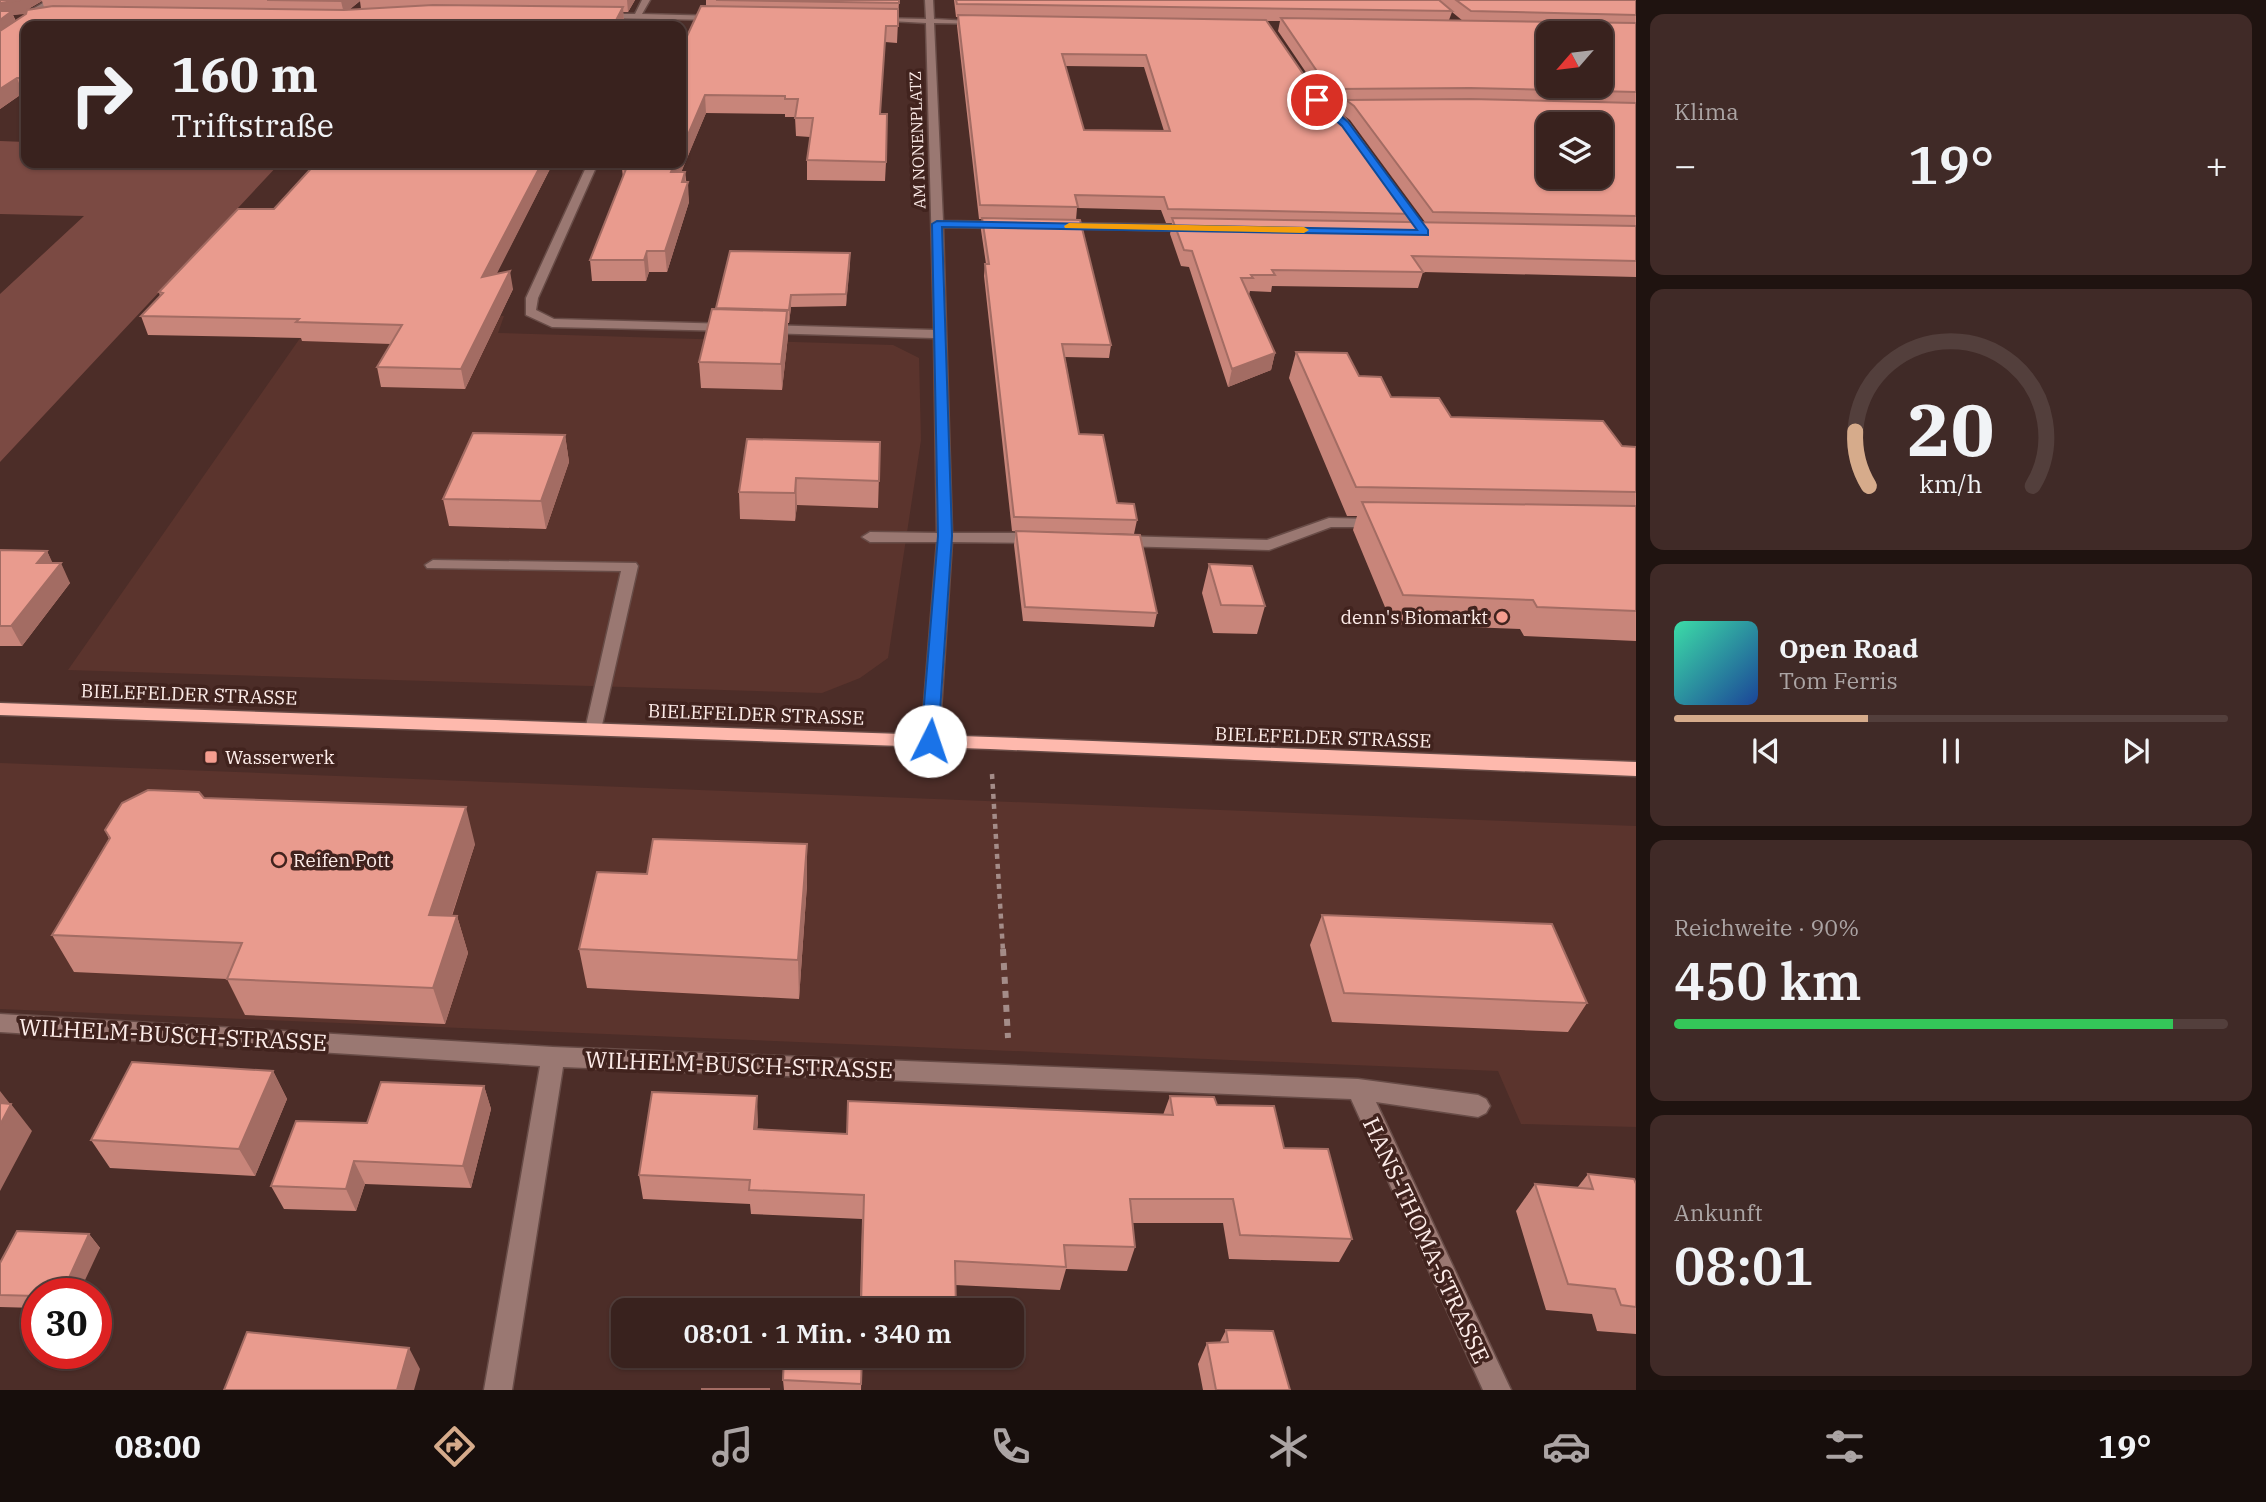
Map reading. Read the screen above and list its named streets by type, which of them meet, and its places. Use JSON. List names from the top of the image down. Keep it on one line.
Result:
{"streets":{"main road":["BIELEFELDER STRASSE"],"street":["AM NONENPLATZ","WILHELM-BUSCH-STRASSE","HANS-THOMA-STRASSE"]},"crossings":[["AM NONENPLATZ","BIELEFELDER STRASSE"],["WILHELM-BUSCH-STRASSE","HANS-THOMA-STRASSE"]],"places":{"other":["denn's Biomarkt","Reifen Pott"],"transit":["Wasserwerk"]},"north":"bottom left","page":{"tile":["Klima",["Reichweite · 90%","450 km"],["Ankunft","08:01"]],"turn":["160 m","Triftstraße"],"heat":["−","19°","+"],"song":["Open Road","Tom Ferris"],"limit":"30","trip":"08:01 · 1 Min. · 340 m","tabs":["08:00","19°"],"gauge":["20","km/h"]}}
